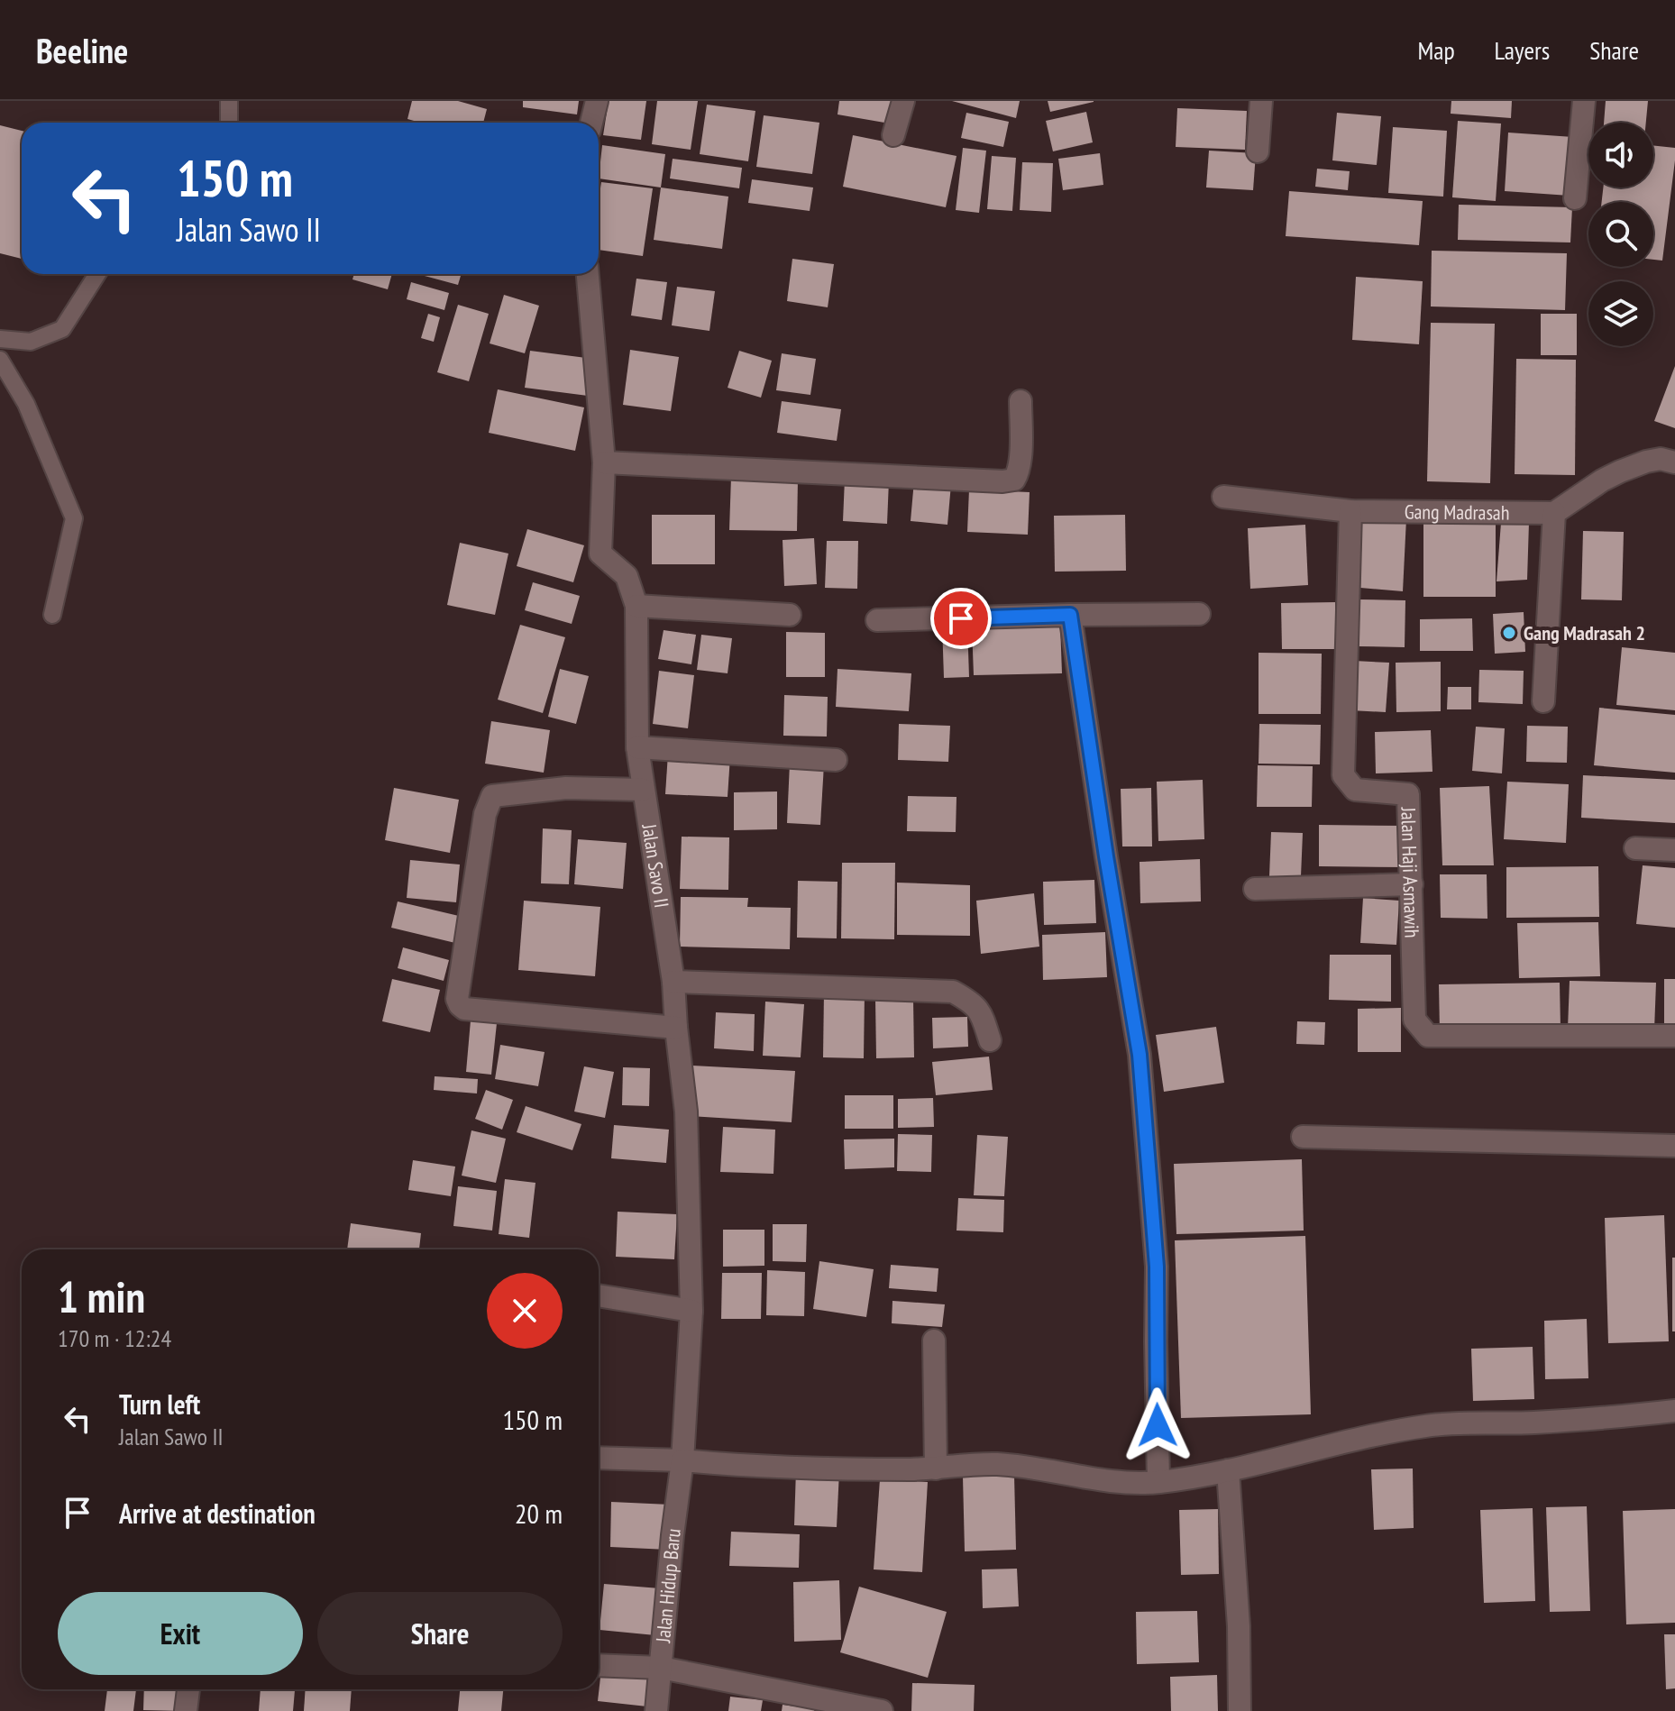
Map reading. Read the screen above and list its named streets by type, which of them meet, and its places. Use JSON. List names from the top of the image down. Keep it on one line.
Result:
{"streets":{"street":["Gang Madrasah","Jalan Savo II","Jalan Haji Asmawih","Jalan Hidup Baru"]},"crossings":[["Gang Madrasah","Jalan Haji Asmawih"],["Jalan Savo II","Jalan Hidup Baru"]],"places":["Gang Madrasah 2"],"page":{"header":"Beeline","nav":["Map","Layers","Share"],"turn":["150 m","Jalan Sawo II"],"heading":["1 min","170 m · 12:24"],"list":[{"name":"Turn left","note":"Jalan Sawo II","value":"150 m"},{"name":"Arrive at destination","value":"20 m"}],"buttons":["Exit","Share"]}}
